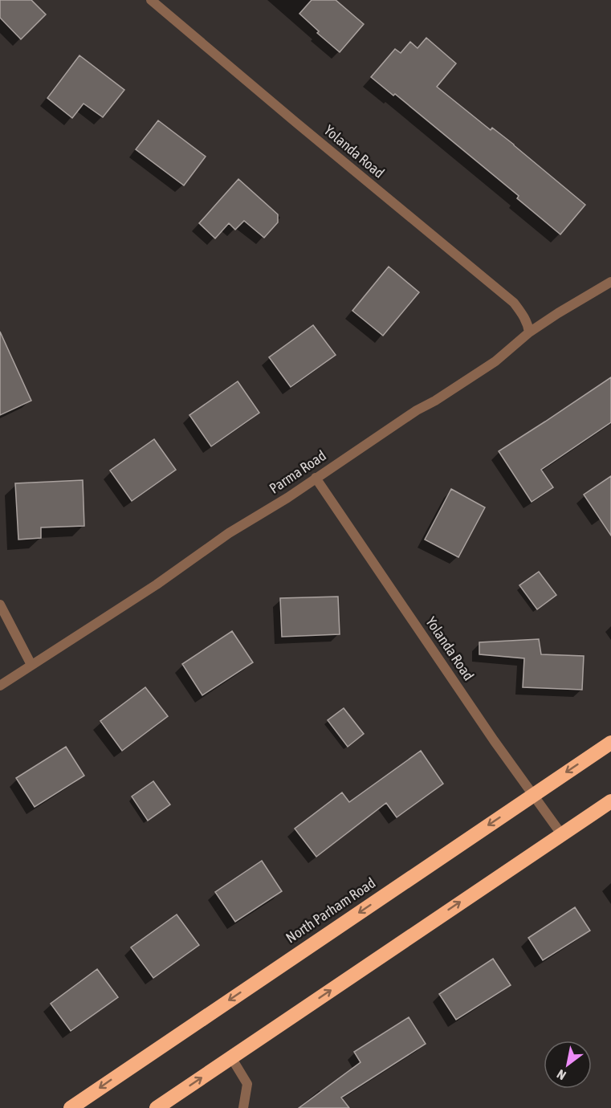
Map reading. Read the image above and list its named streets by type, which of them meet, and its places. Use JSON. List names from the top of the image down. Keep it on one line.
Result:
{"streets":{"highway":["North Parham Road"],"street":["Yolanda Road","Parma Road"]},"crossings":[["Yolanda Road","Parma Road"],["Yolanda Road","North Parham Road"]],"north":"bottom left"}
